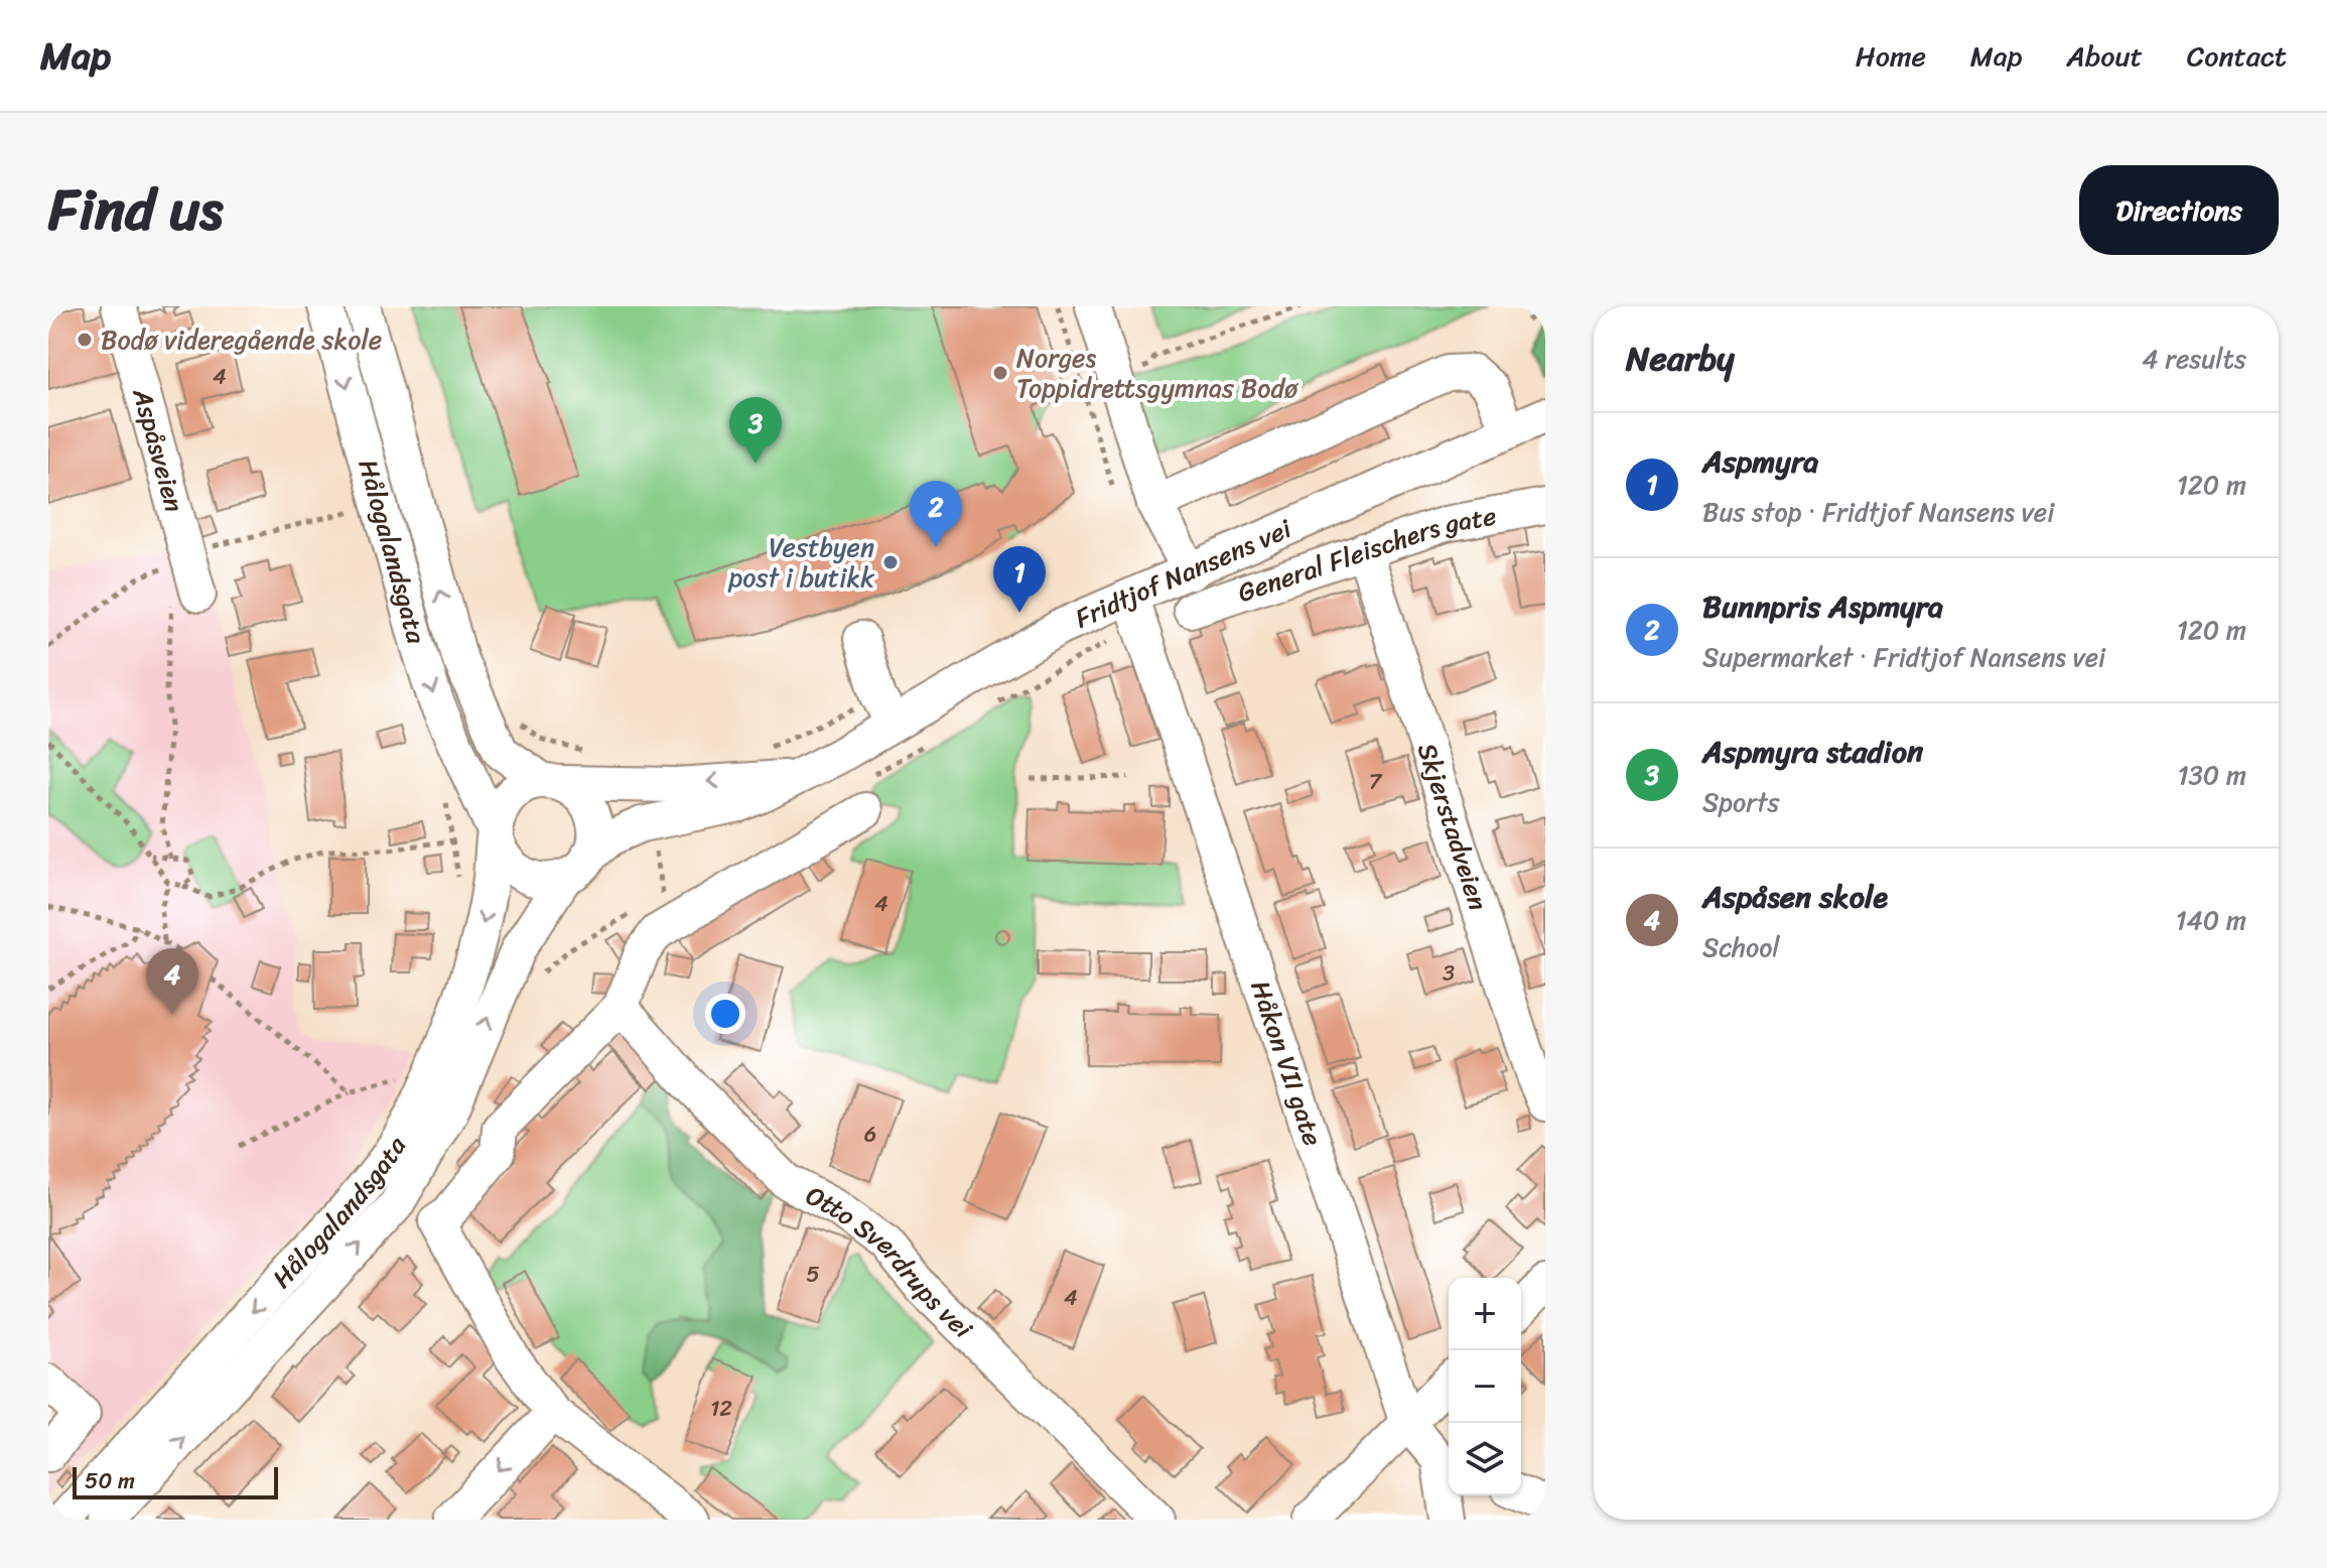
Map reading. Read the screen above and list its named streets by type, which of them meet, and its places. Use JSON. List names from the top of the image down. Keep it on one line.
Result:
{"streets":{"street":["Aspåsveien","Hålogalandsgata","General Fleischers gate","Fridtjof Nansens vei","Skjerstadveien","Håkon VII gate","Otto Sverdrups vei"]},"crossings":[["Hålogalandsgata","Fridtjof Nansens vei"],["General Fleischers gate","Skjerstadveien"],["Fridtjof Nansens vei","Håkon VII gate"]],"places":["Bodø videregående skole","Norges Toppidrettsgymnas Bodø","Vestbyen post i butikk"],"house_numbers":["4","7","4","3","6","5","4","12"],"scale_bar":"50 m","page":{"header":"Map","nav":["Home","Map","About","Contact"],"title":"Find us","buttons":"Directions","heading":["Nearby","4 results"],"pins":["3","2","1","4"],"list":[{"mark":"1","name":"Aspmyra","note":"Bus stop · Fridtjof Nansens vei","value":"120 m"},{"mark":"2","name":"Bunnpris Aspmyra","note":"Supermarket · Fridtjof Nansens vei","value":"120 m"},{"mark":"3","name":"Aspmyra stadion","note":"Sports","value":"130 m"},{"mark":"4","name":"Aspåsen skole","note":"School","value":"140 m"}],"map_buttons":["+","−"],"scale":"50 m"}}
